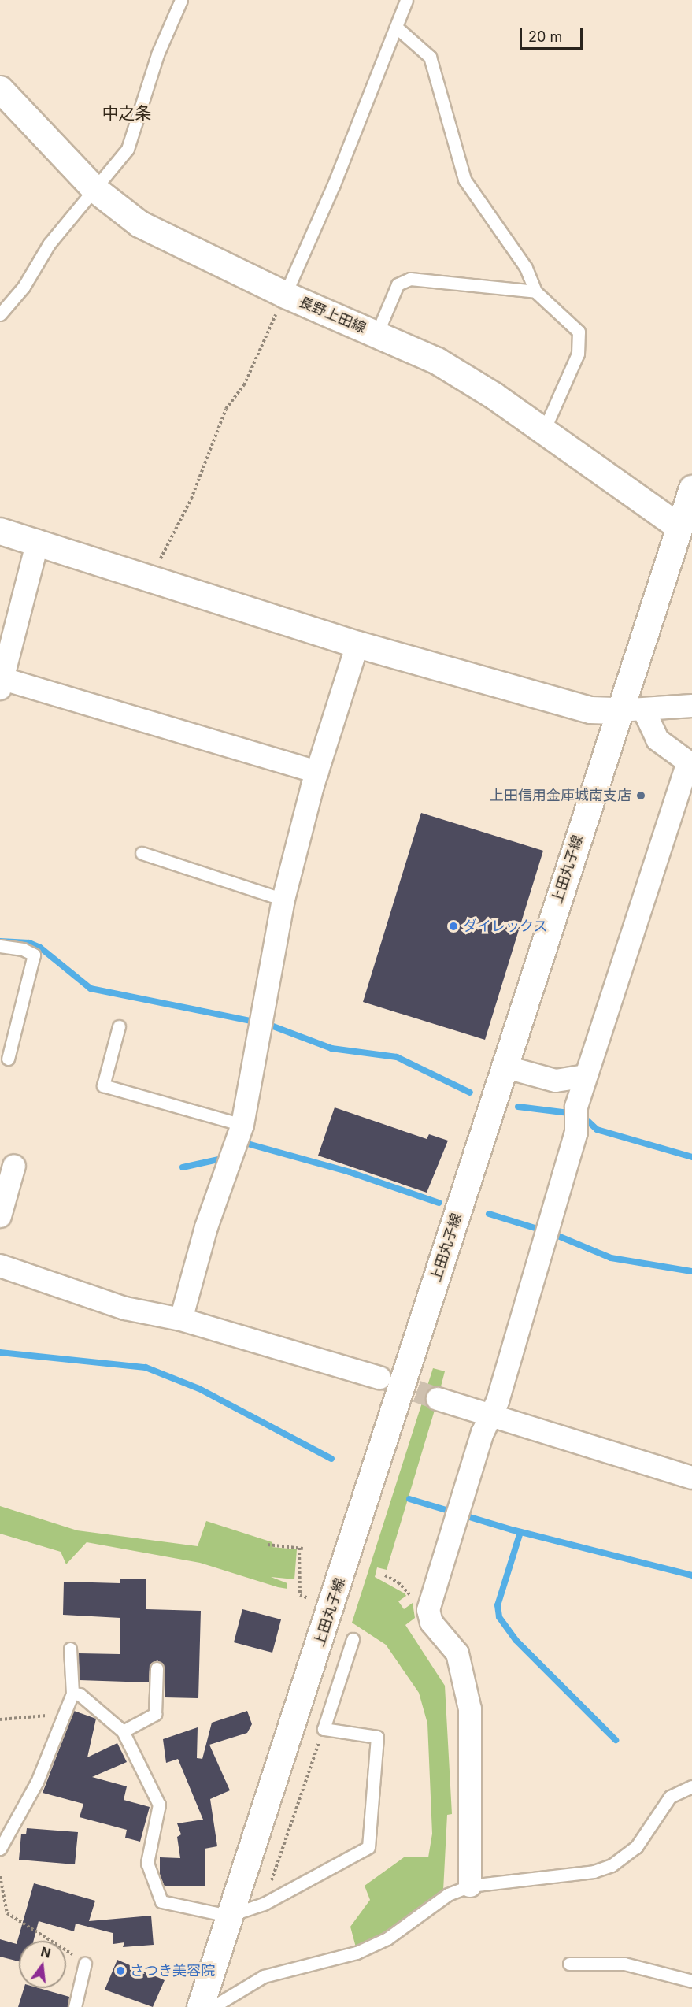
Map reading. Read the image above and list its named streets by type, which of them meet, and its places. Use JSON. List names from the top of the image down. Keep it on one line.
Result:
{"streets":{"main road":["長野上田線","上田丸子線"]},"crossings":[["長野上田線","上田丸子線"]],"districts":["中之条"],"places":["上田信用金庫城南支店","ダイレックス","さつき美容院"],"scale_bar":"20 m","north":"top"}
